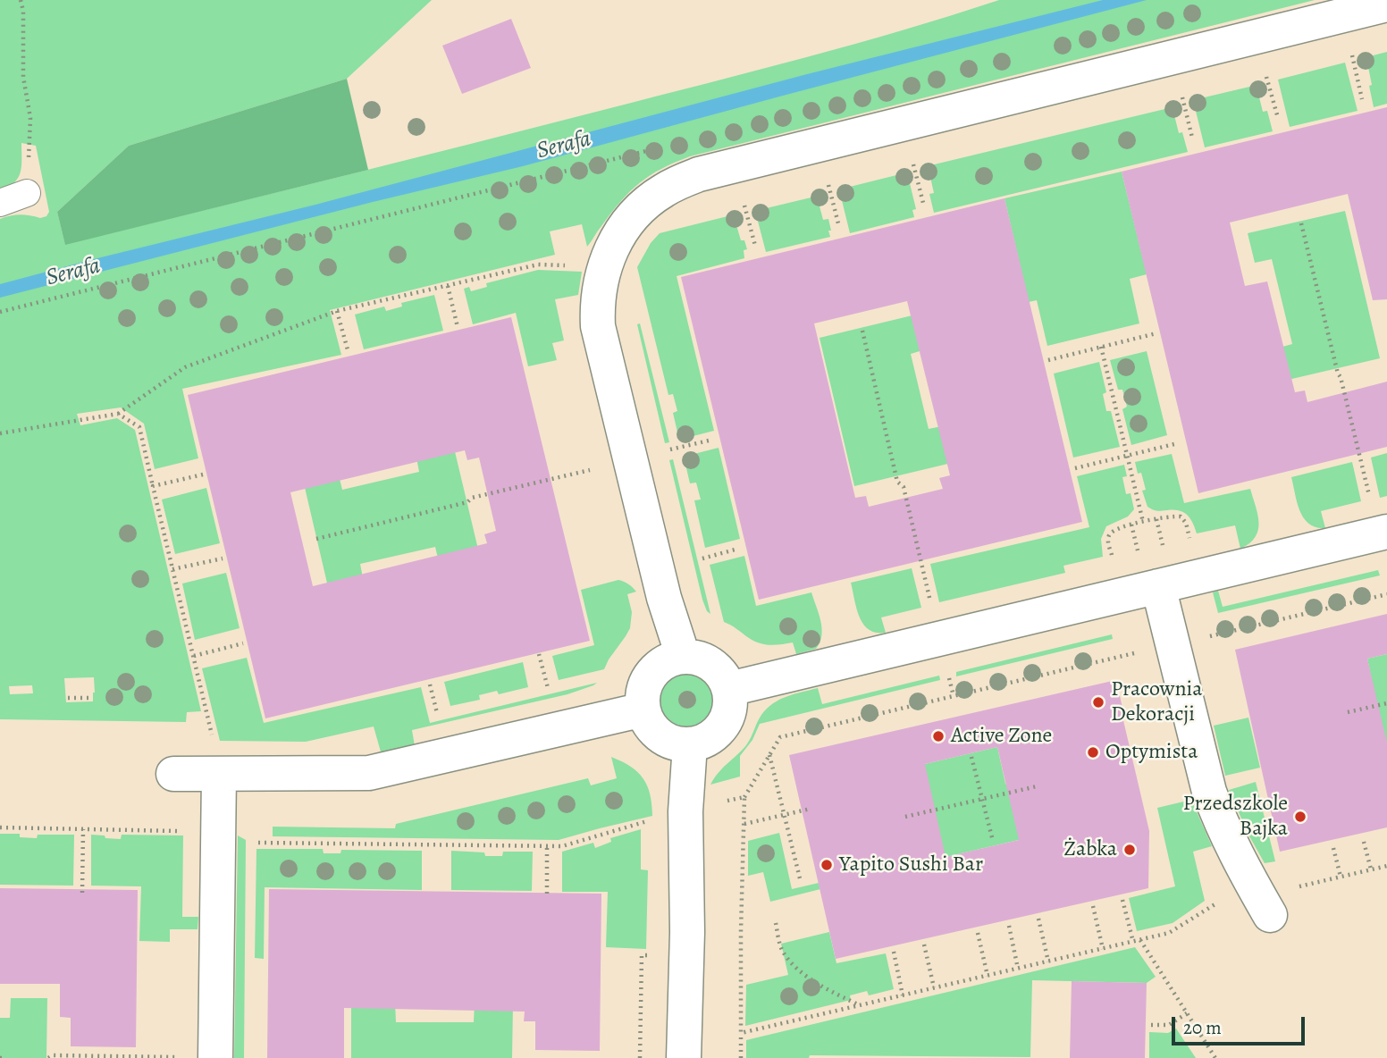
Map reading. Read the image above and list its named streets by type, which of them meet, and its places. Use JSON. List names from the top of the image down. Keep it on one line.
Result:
{"water":["Serafa"],"places":["Pracownia Dekoracji","Active Zone","Optymista","Przedszkole Bajka","Żabka","Yapito Sushi Bar"],"scale_bar":"20 m"}
